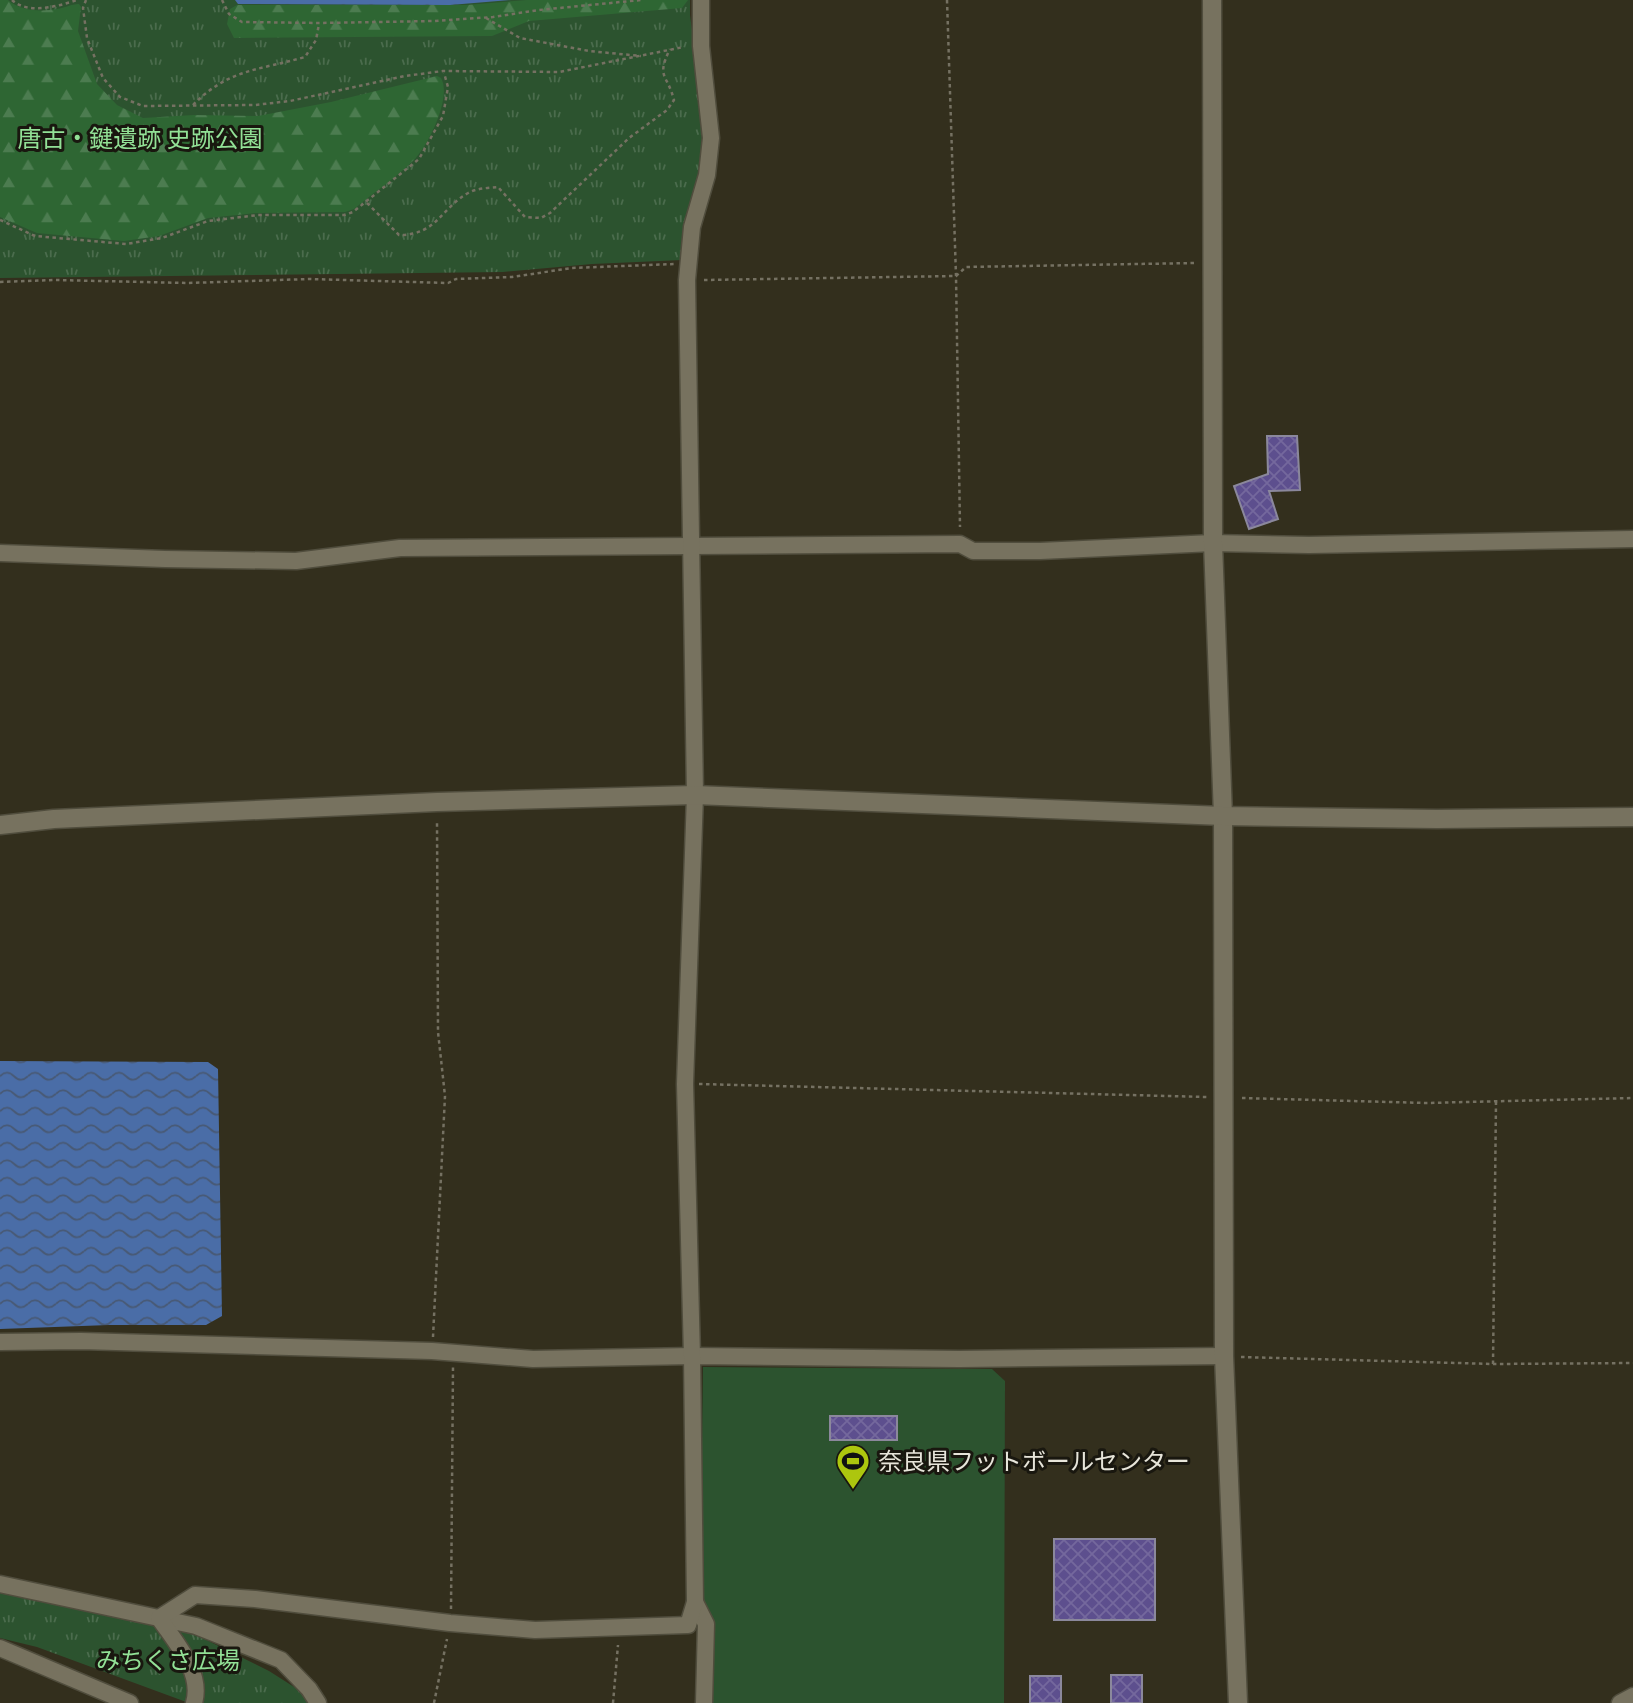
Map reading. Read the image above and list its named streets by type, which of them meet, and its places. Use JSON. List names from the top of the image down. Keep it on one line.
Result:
{"parks":["唐古・鍵遺跡 史跡公園","みちくさ広場"],"places":{"sports":["奈良県フットボールセンター"]}}
